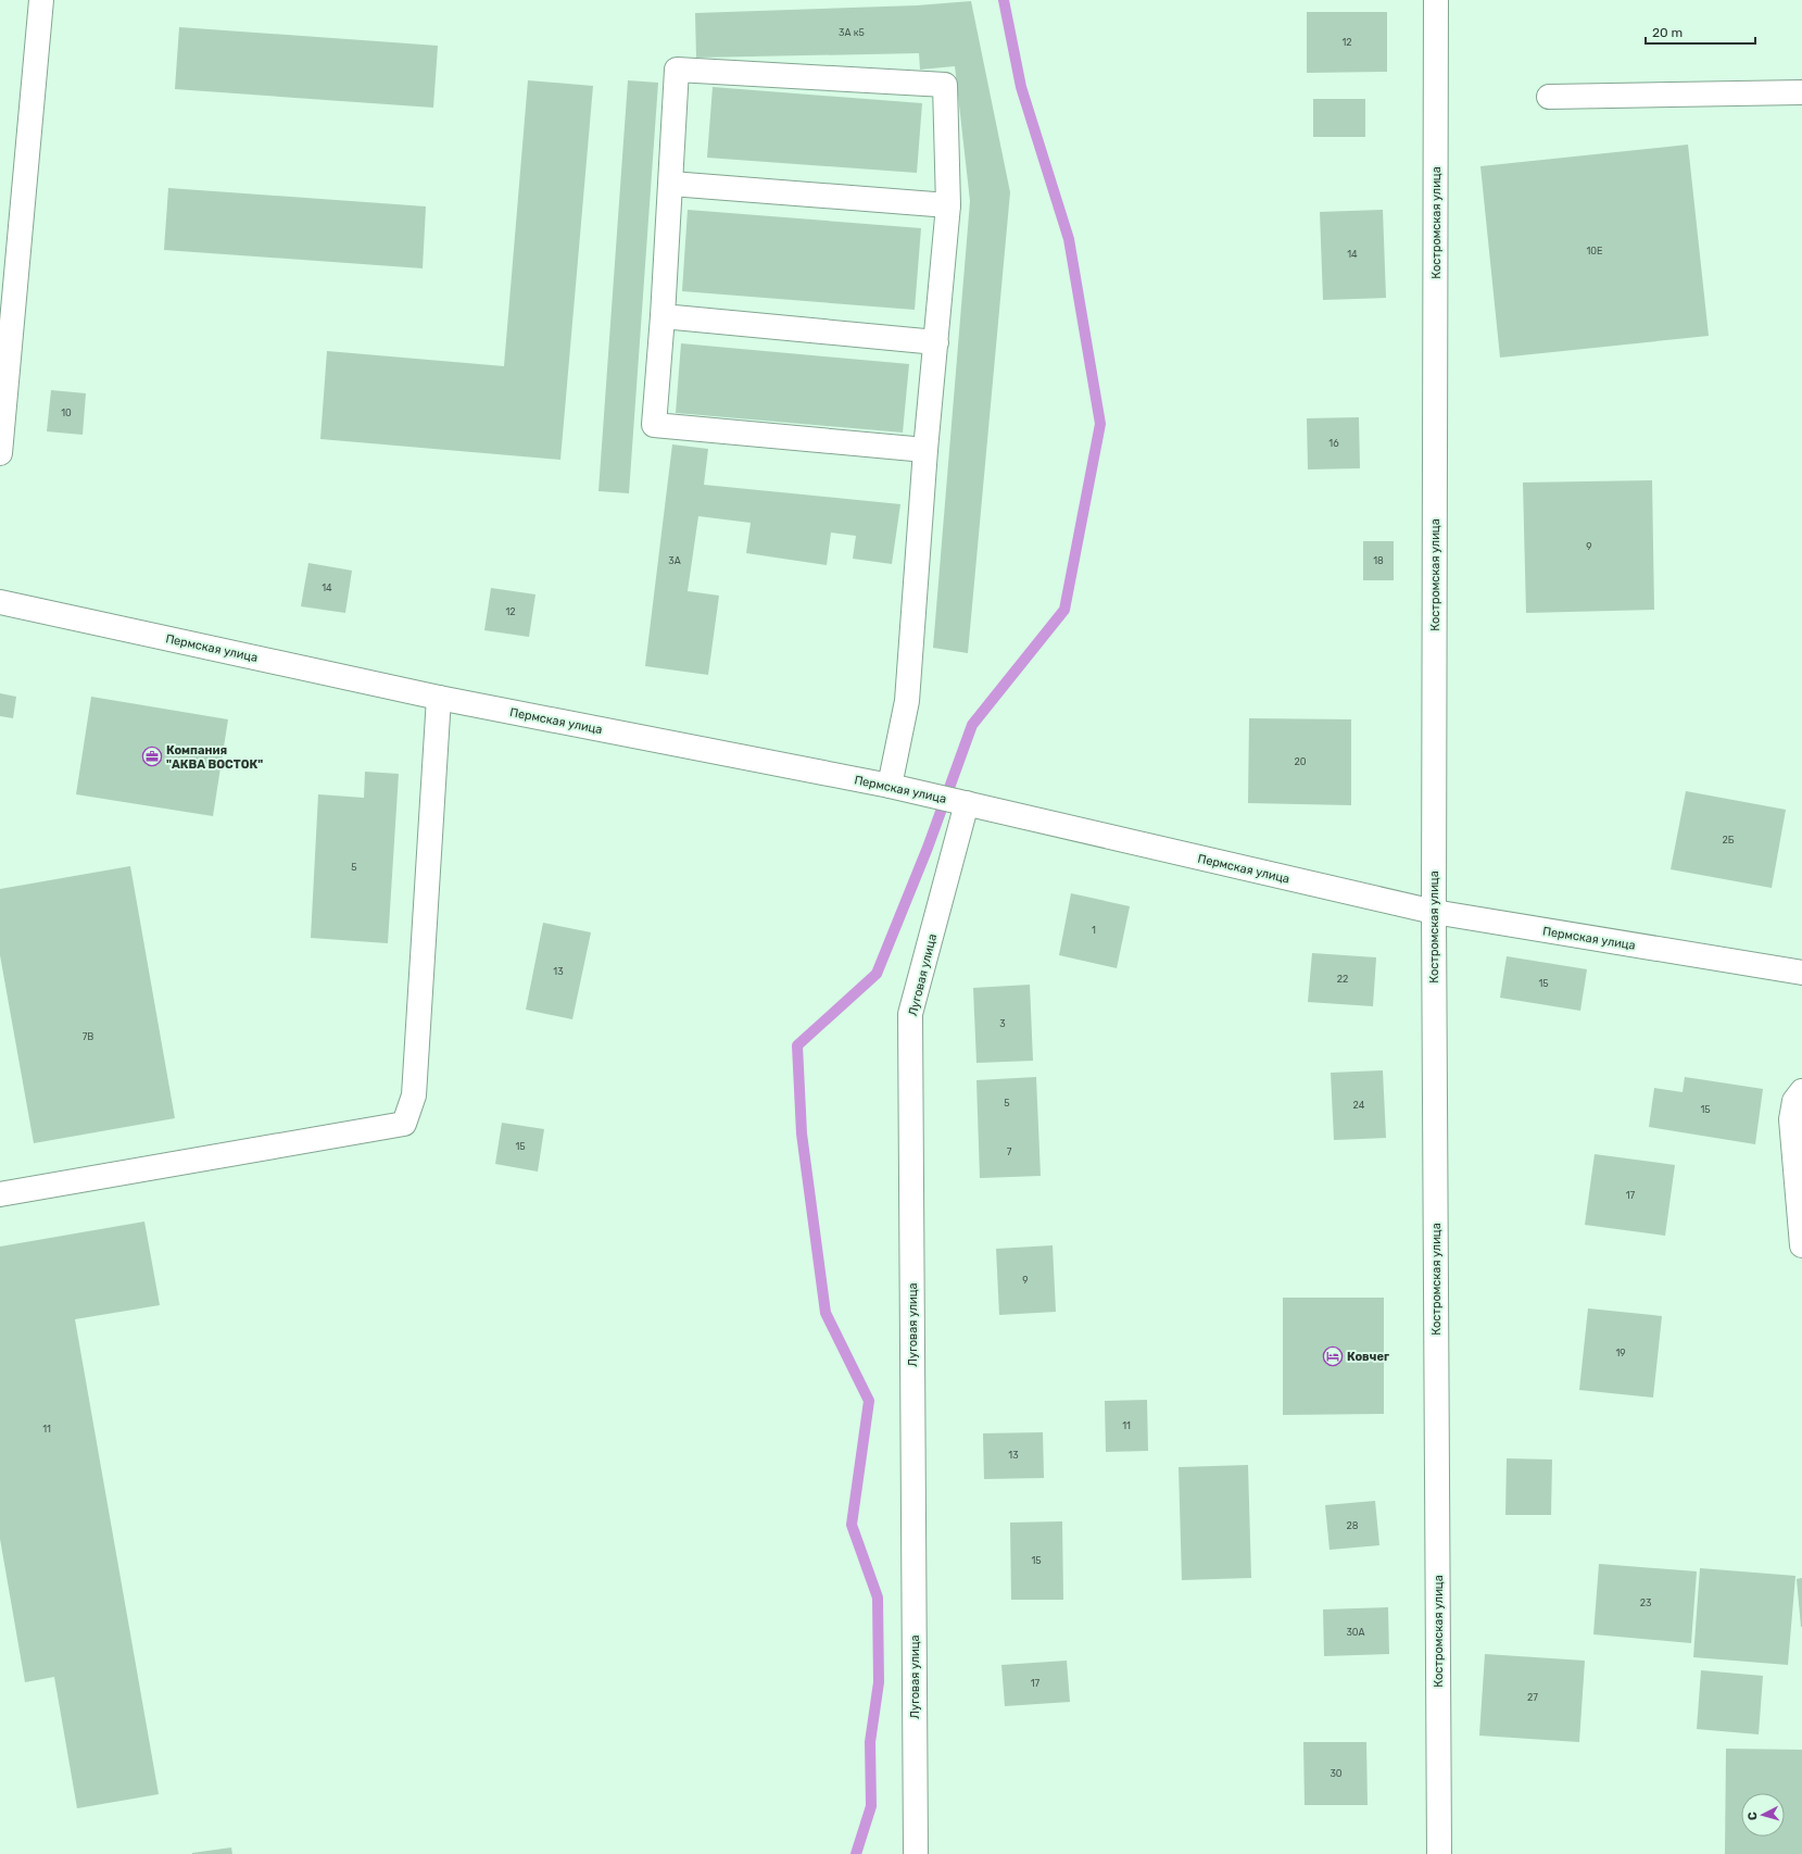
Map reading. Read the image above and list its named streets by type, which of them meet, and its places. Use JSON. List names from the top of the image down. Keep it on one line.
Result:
{"streets":{"street":["Костромская улица","Пермская улица","Луговая улица"]},"crossings":[["Костромская улица","Пермская улица"],["Пермская улица","Луговая улица"]],"places":{"office":["Компания \"АКВА ВОСТОК\""],"hotel":["Ковчег"]},"house_numbers":["3А к5","12","10Е","14","10","16","9","3А","18","14","12","20","2Б","5","1","13","22","15","3","7В","5","24","15","15","7","17","9","19","11","11","13","28","15","23","30А","17","27","30"],"scale_bar":"20 m","north":"left"}
